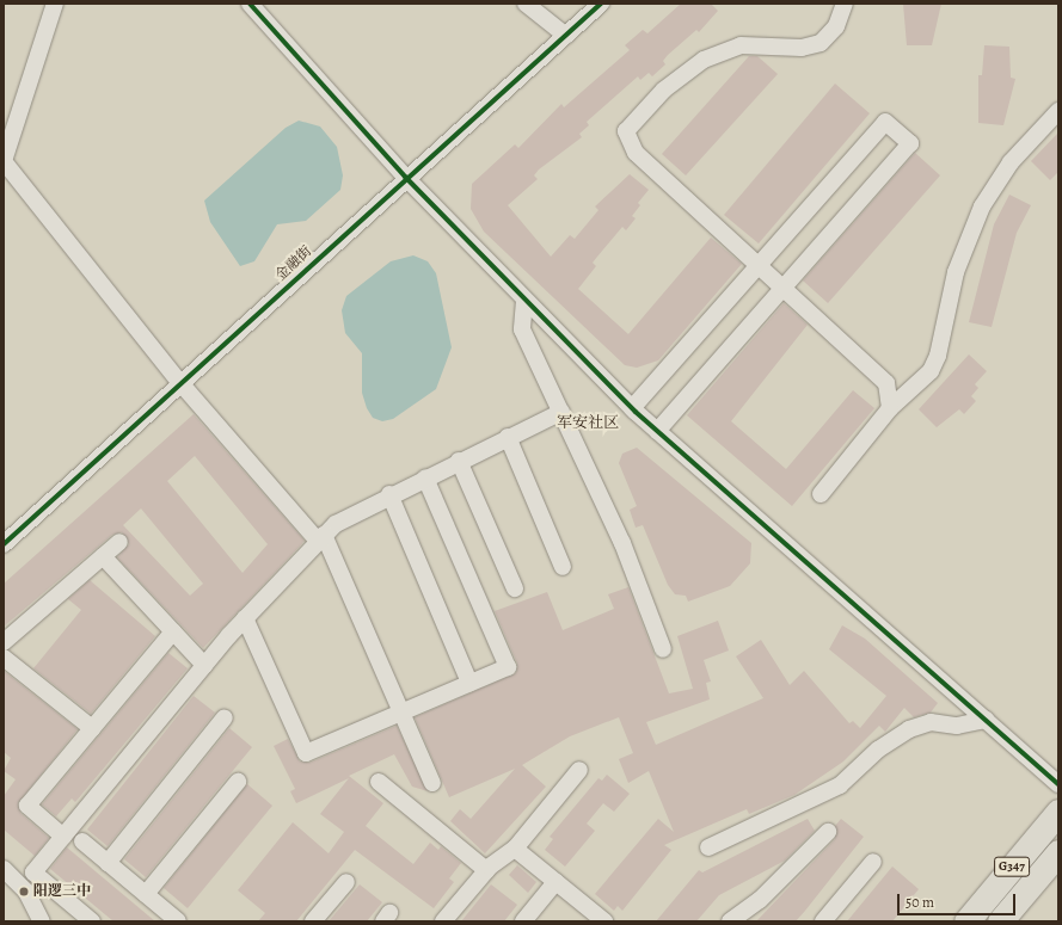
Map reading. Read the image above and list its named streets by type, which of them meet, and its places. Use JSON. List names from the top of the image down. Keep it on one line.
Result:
{"streets":{"highway":["G347"],"street":["金融街"]},"districts":["军安社区"],"places":["阳逻三中"],"scale_bar":"50 m"}
